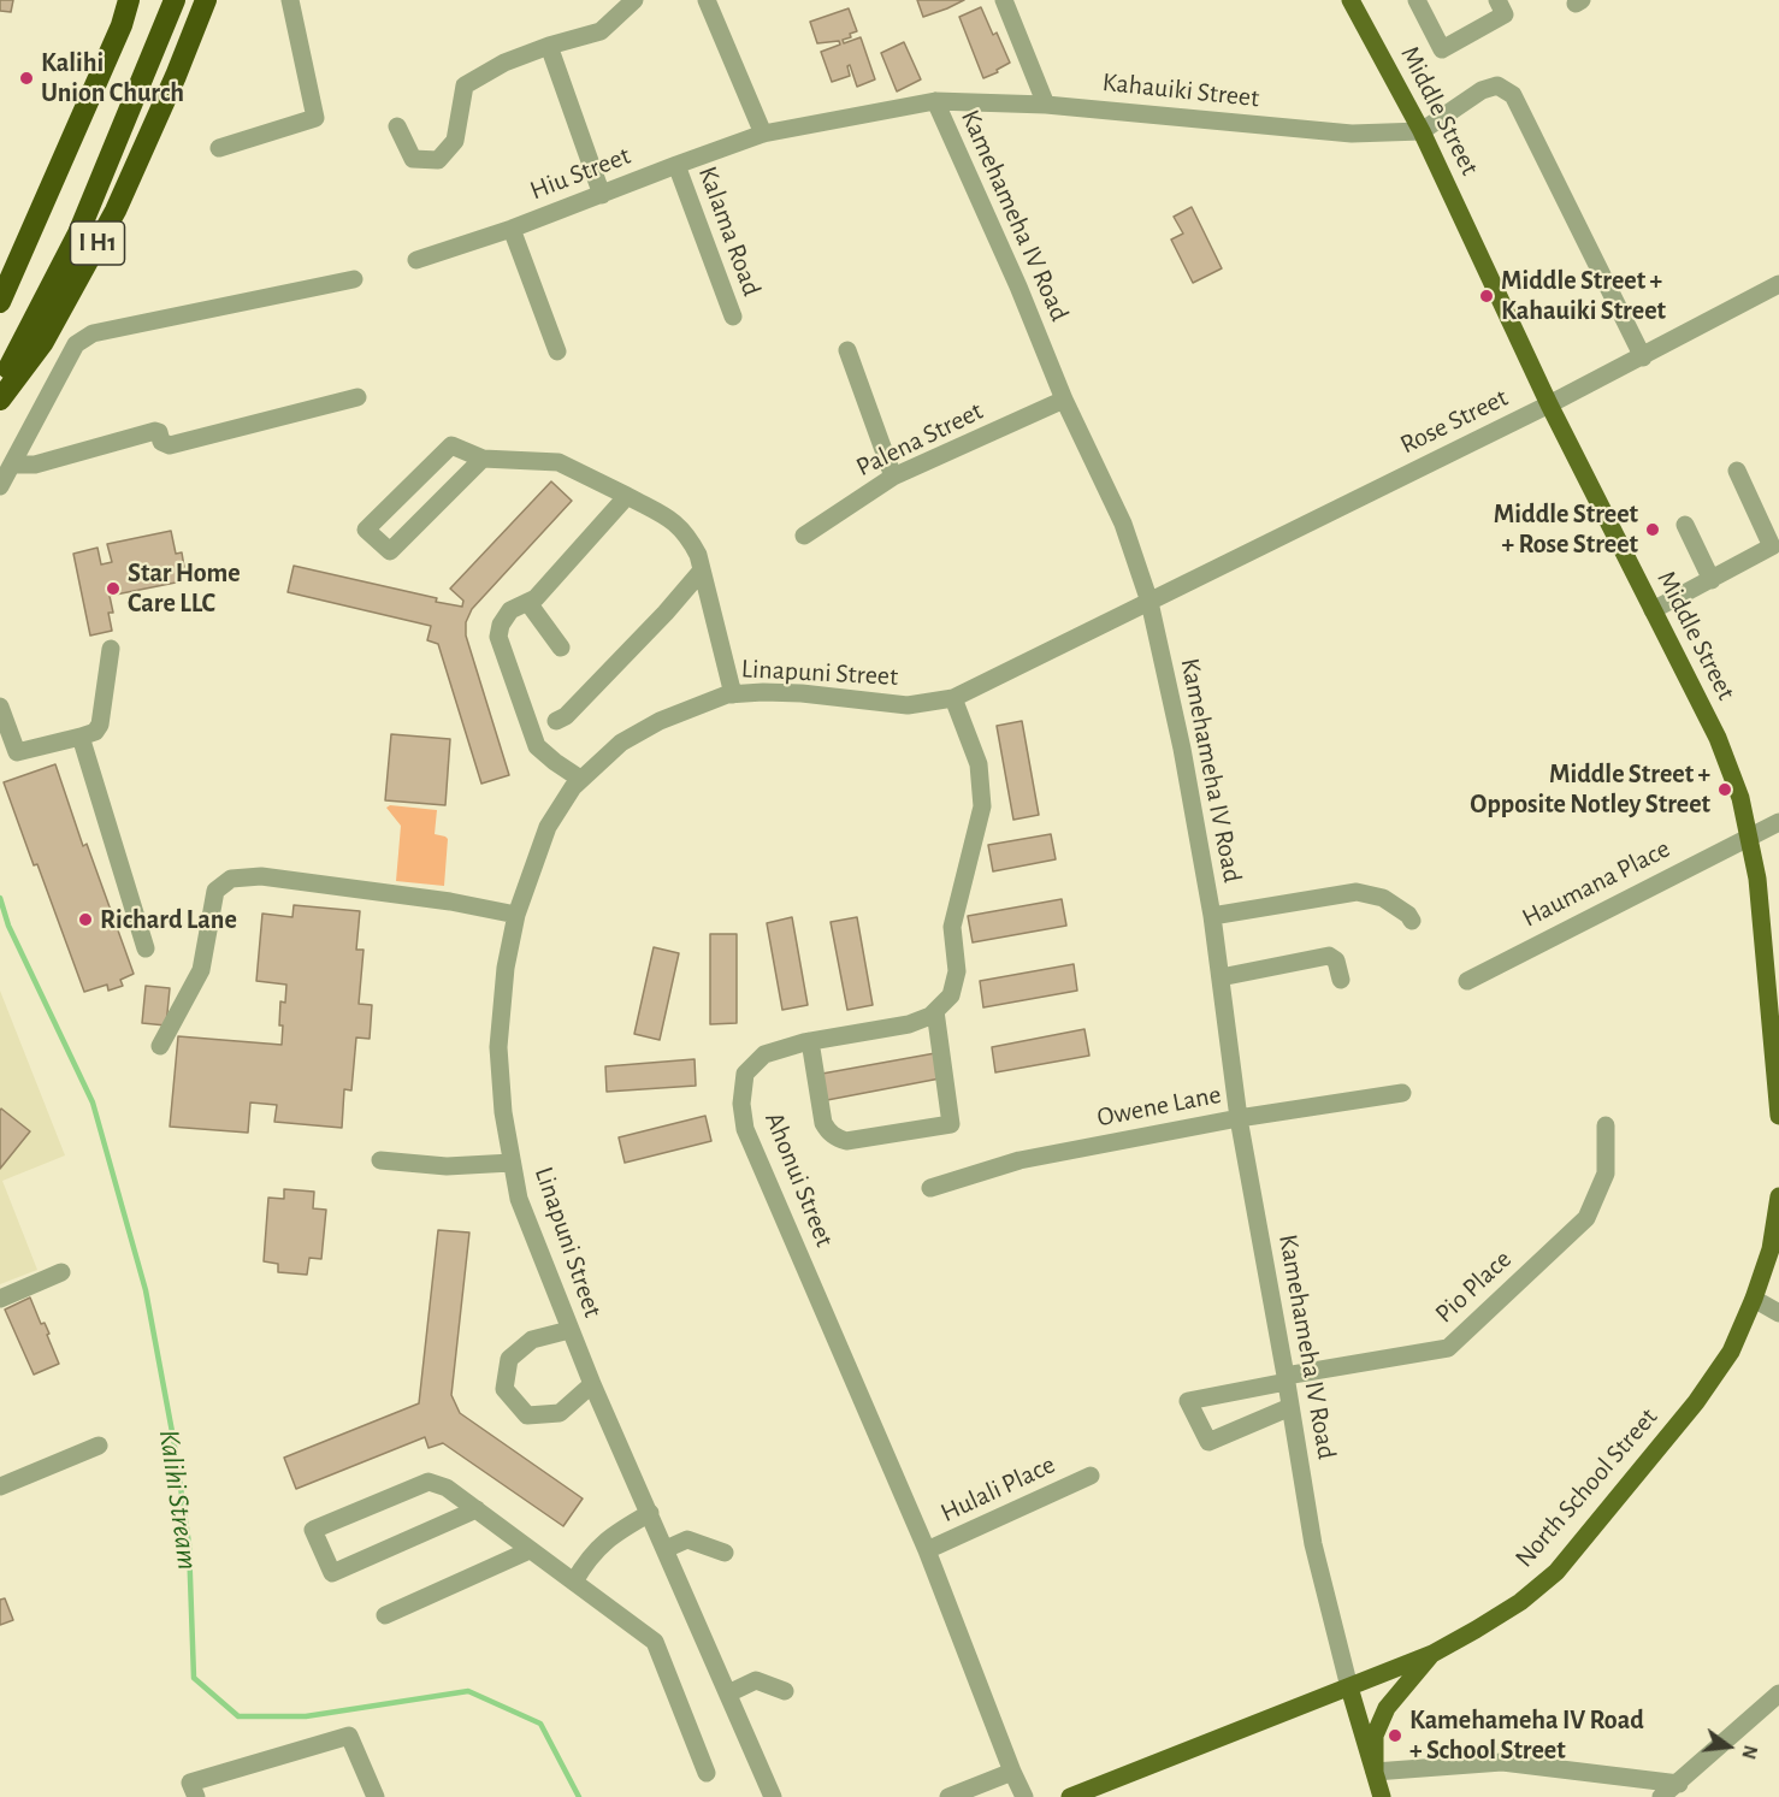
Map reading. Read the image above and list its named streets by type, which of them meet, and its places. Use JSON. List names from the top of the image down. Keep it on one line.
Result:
{"streets":{"highway":["I H1"],"main road":["Middle Street","Kamehameha IV Road","North School Street"],"street":["Kahauiki Street","Hiu Street","Kalama Road","Rose Street","Palena Street","Linapuni Street","Haumana Place","Owene Lane","Ahonui Street","Pio Place","Hulali Place"]},"crossings":[["Kahauiki Street","Middle Street"],["Kahauiki Street","Kamehameha IV Road"],["Middle Street","Rose Street"],["Middle Street","Haumana Place"],["Hiu Street","Kamehameha IV Road"],["Hiu Street","Kalama Road"],["Kamehameha IV Road","Rose Street"],["Kamehameha IV Road","Palena Street"],["Kamehameha IV Road","Linapuni Street"],["Kamehameha IV Road","Owene Lane"],["Kamehameha IV Road","Pio Place"],["Kamehameha IV Road","North School Street"],["Rose Street","Linapuni Street"],["Ahonui Street","Hulali Place"]],"water":["Kalihi Stream"],"places":["Kalihi Union Church","Middle Street + Kahauiki Street","Middle Street + Rose Street","Star Home Care LLC","Middle Street + Opposite Notley Street","Richard Lane","Kamehameha IV Road + School Street"],"north":"right"}
